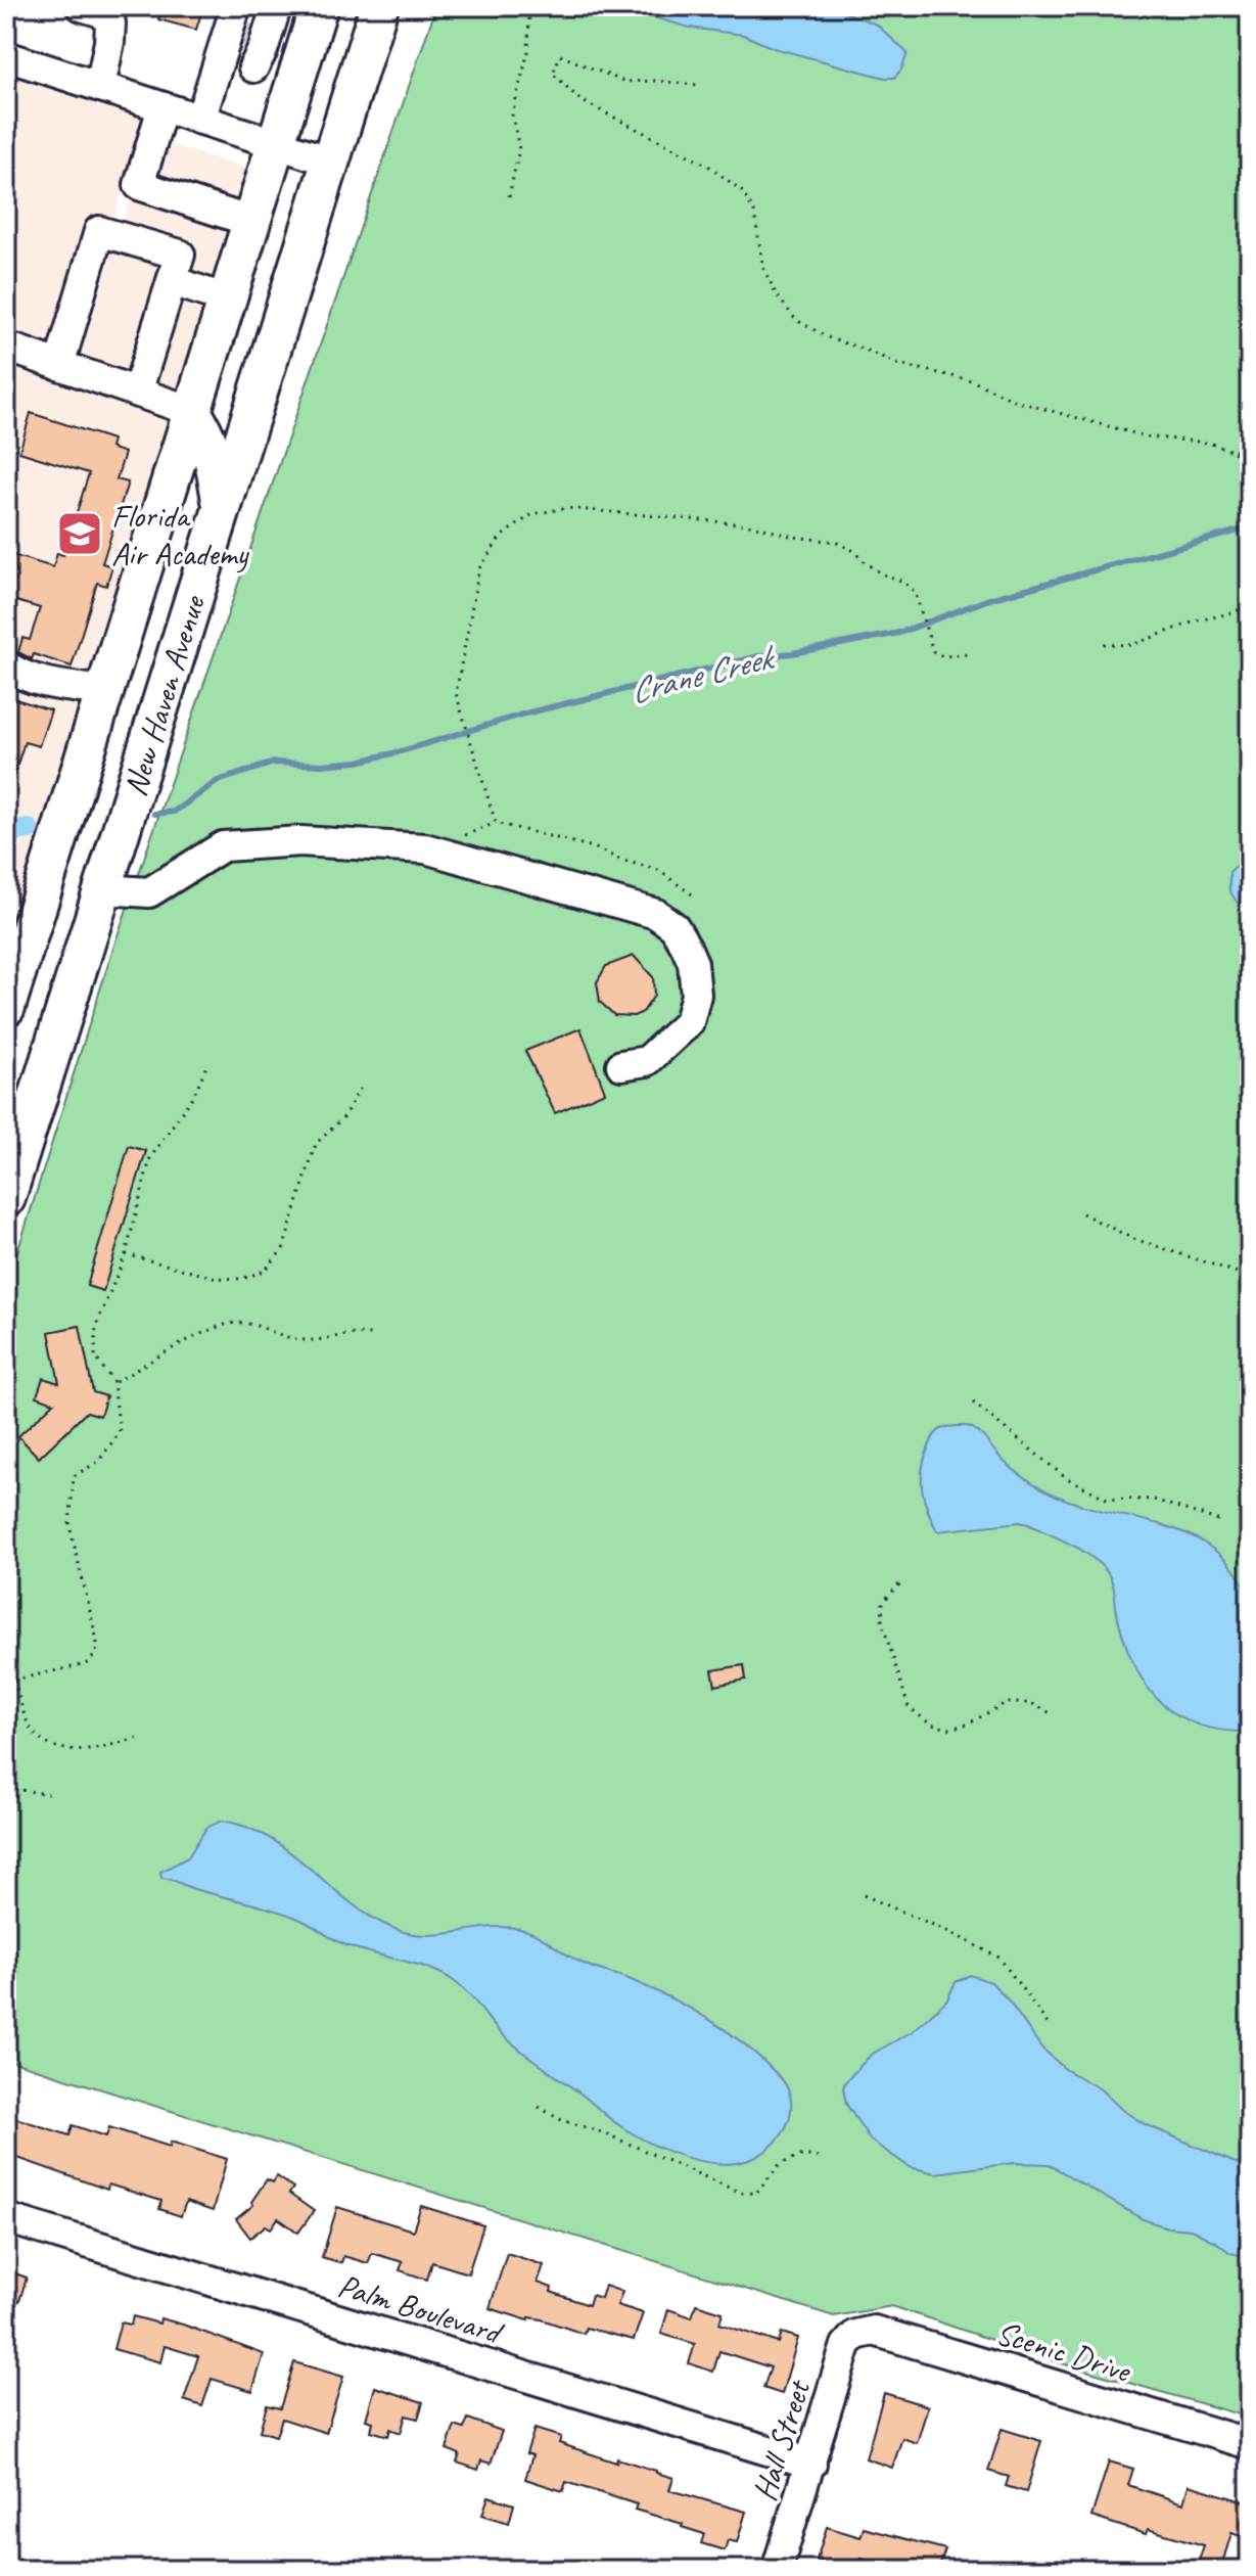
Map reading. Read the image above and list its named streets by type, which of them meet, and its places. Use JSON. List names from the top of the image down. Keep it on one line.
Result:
{"streets":{"main road":["New Haven Avenue"],"street":["Palm Boulevard","Scenic Drive","Hall Street"]},"crossings":[["Palm Boulevard","Hall Street"],["Scenic Drive","Hall Street"]],"water":["Crane Creek"],"places":{"school or university":["Florida Air Academy"]}}
